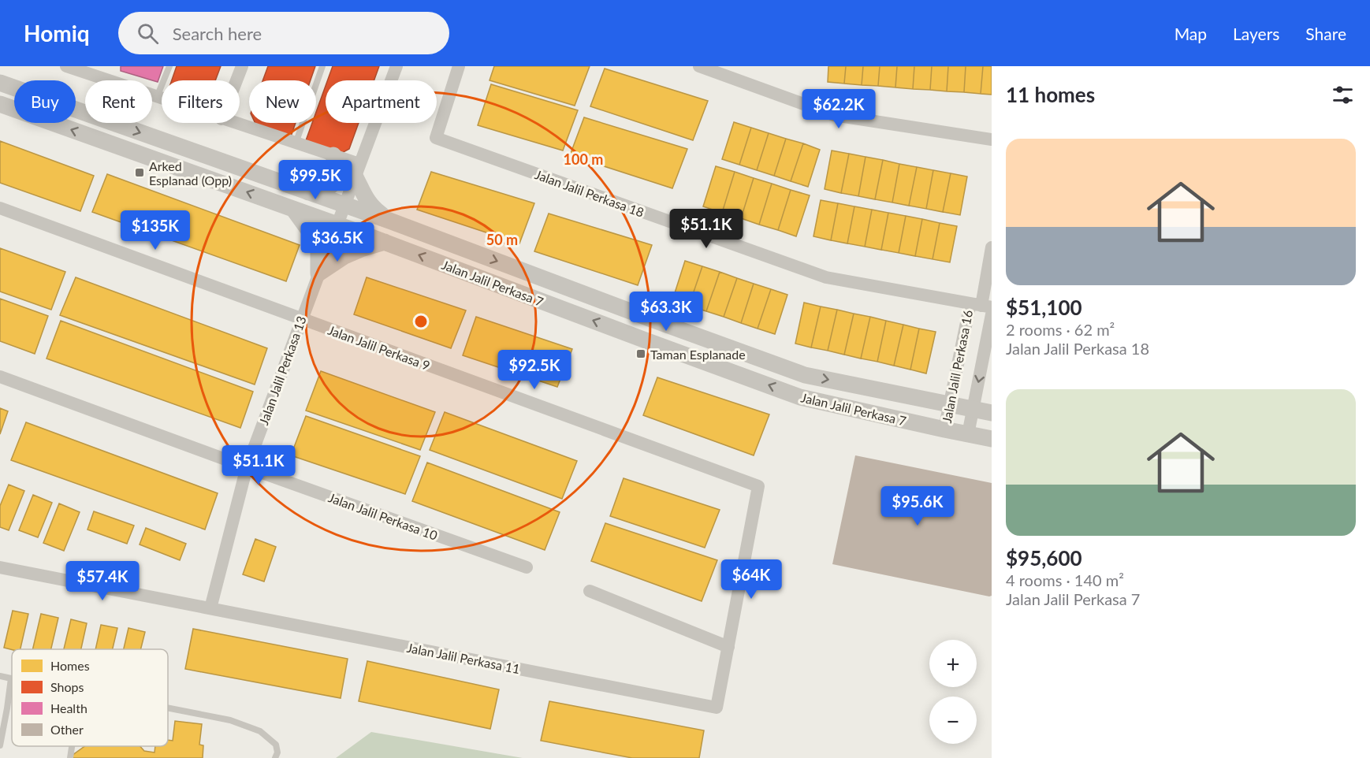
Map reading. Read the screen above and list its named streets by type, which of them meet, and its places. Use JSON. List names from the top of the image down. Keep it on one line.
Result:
{"streets":{"street":["Jalan Jalil Perkasa 18","Jalan Jalil Perkasa 7","Jalan Jalil Perkasa 9","Jalan Jalil Perkasa 16","Jalan Jalil Perkasa 13","Jalan Jalil Perkasa 10","Jalan Jalil Perkasa 11"]},"crossings":[["Jalan Jalil Perkasa 18","Jalan Jalil Perkasa 16"],["Jalan Jalil Perkasa 7","Jalan Jalil Perkasa 16"],["Jalan Jalil Perkasa 7","Jalan Jalil Perkasa 13"],["Jalan Jalil Perkasa 9","Jalan Jalil Perkasa 13"],["Jalan Jalil Perkasa 9","Jalan Jalil Perkasa 11"],["Jalan Jalil Perkasa 13","Jalan Jalil Perkasa 10"],["Jalan Jalil Perkasa 13","Jalan Jalil Perkasa 11"]],"places":{"transit":["Arked Esplanad (Opp)","Taman Esplanade"]},"legend":["Homes","Shops","Health","Other"],"page":{"header":"Homiq","search":"Search here","nav":["Map","Layers","Share"],"heading":"11 homes","chip":["Buy","Rent","Filters","New","Apartment"],"price":["$62.2K","$99.5K","$51.1K","$135K","$36.5K","$63.3K","$92.5K","$51.1K","$95.6K","$64K","$57.4K"],"list":[{"name":"$51,100","note":"2 rooms · 62 m² · Jalan Jalil Perkasa 18"},{"name":"$95,600","note":"4 rooms · 140 m² · Jalan Jalil Perkasa 7"}],"map_buttons":["+","−"]},"rings":["100 m","50 m"]}
